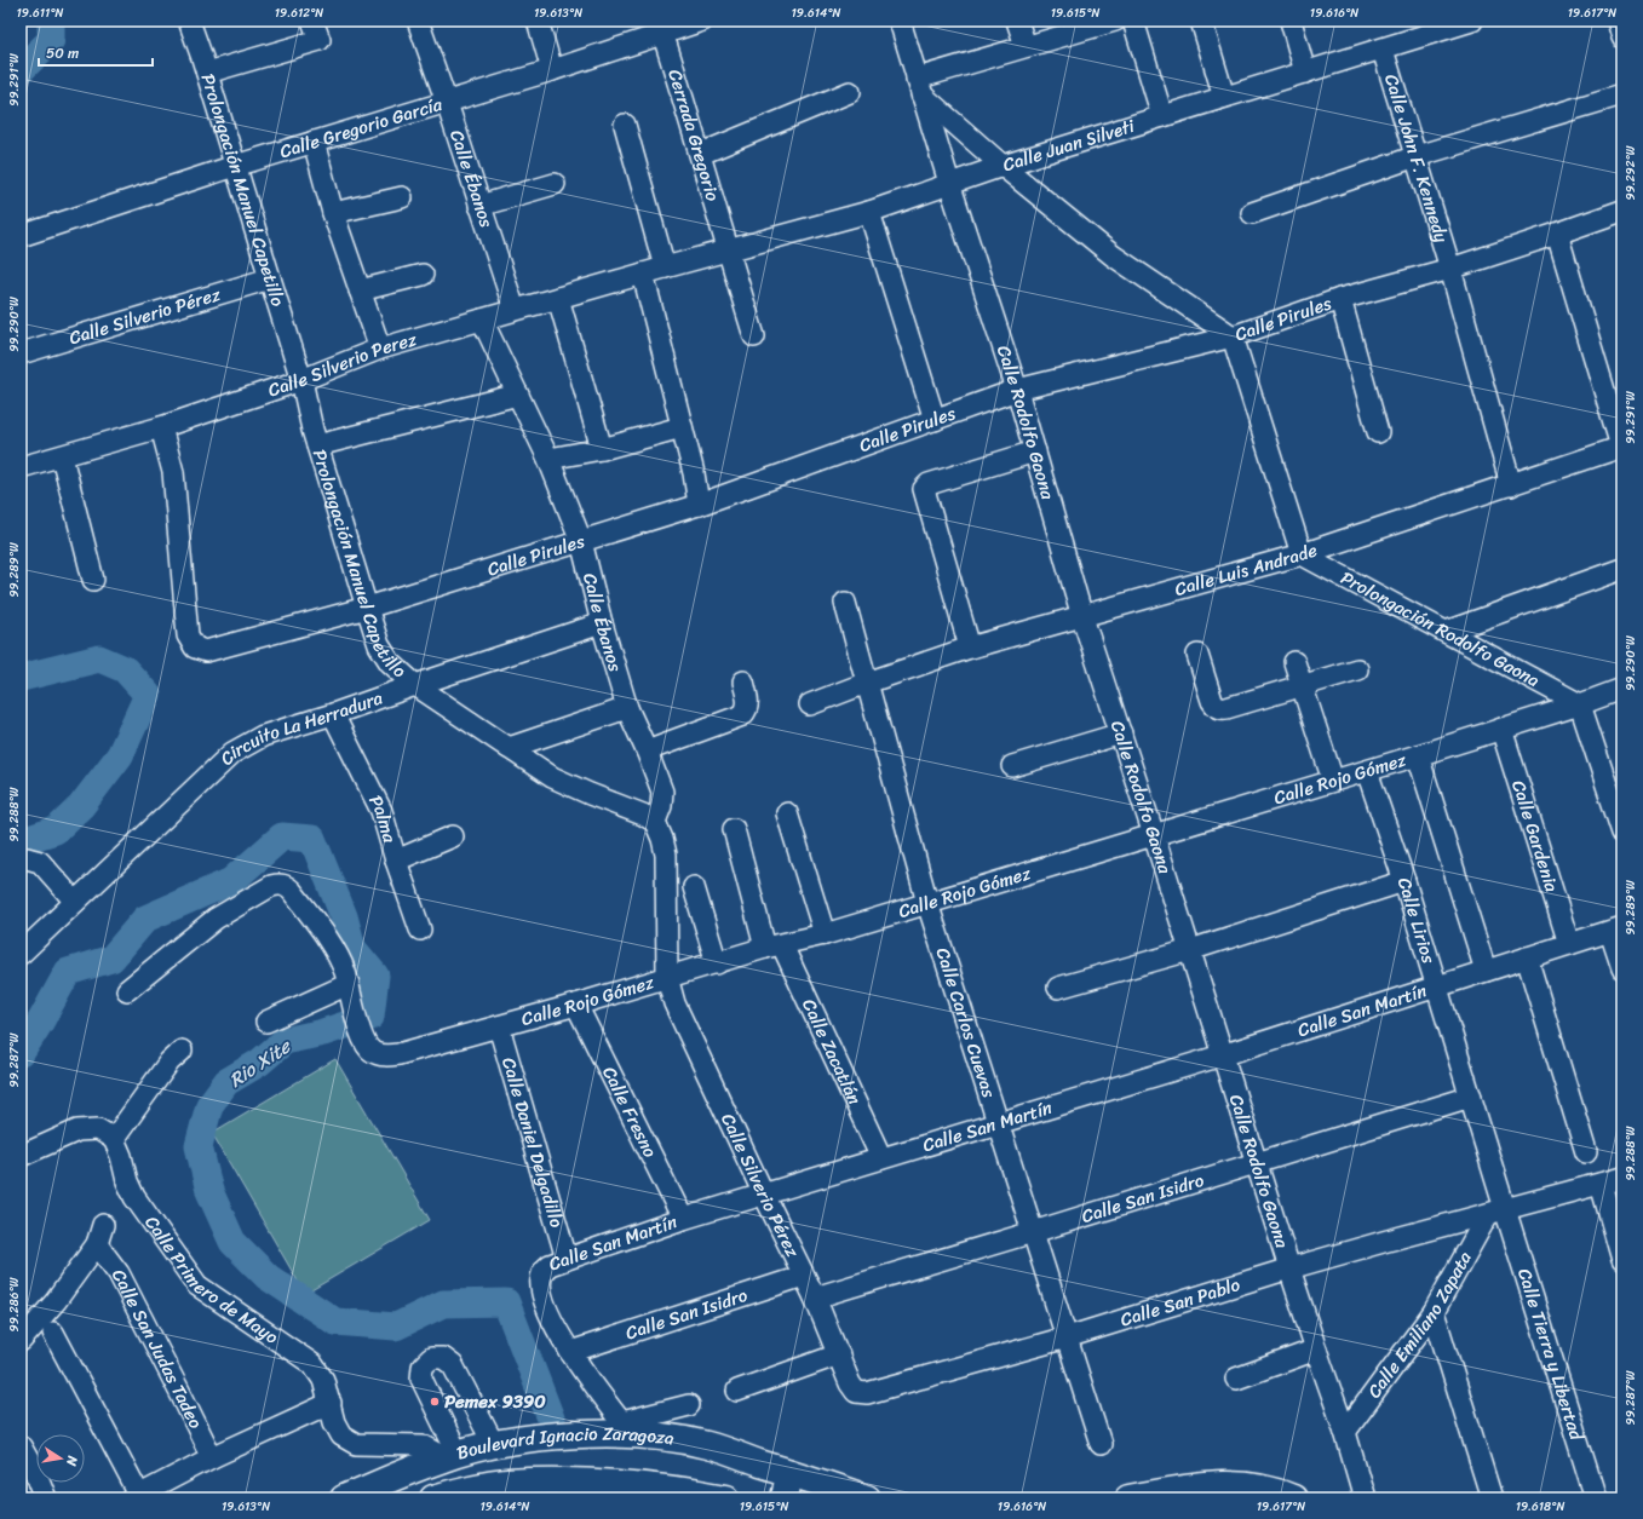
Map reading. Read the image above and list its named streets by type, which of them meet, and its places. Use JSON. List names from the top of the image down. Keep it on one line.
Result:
{"streets":{"main road":["Boulevard Ignacio Zaragoza"],"street":["Calle Gregorio García","Cerrada Gregorio","Calle Juan Silveti","Calle John F. Kennedy","Calle Ébanos","Prolongación Manuel Capetillo","Calle Silverio Pérez","Calle Pirules","Calle Silverio Perez","Calle Rodolfo Gaona","Calle Luis Andrade","Prolongación Rodolfo Gaona","Circuito La Herradura","Calle Rojo Gómez","Palma","Calle Gardenia","Calle Lirios","Calle San Martín","Calle Carlos Cuevas","Calle Zacatlán","Calle Fresno","Calle Daniel Delgadillo","Calle San Isidro","Calle Primero de Mayo","Calle San Pablo","Calle Emiliano Zapata","Calle San Judas Tadeo","Calle Tierra y Libertad"]},"crossings":[["Calle Gregorio García","Cerrada Gregorio"],["Calle Gregorio García","Calle Ébanos"],["Calle Gregorio García","Prolongación Manuel Capetillo"],["Cerrada Gregorio","Calle Juan Silveti"],["Calle Juan Silveti","Calle John F. Kennedy"],["Calle Juan Silveti","Calle Silverio Perez"],["Calle Juan Silveti","Calle Rodolfo Gaona"],["Calle John F. Kennedy","Calle Pirules"],["Calle John F. Kennedy","Calle Luis Andrade"],["Calle Ébanos","Prolongación Manuel Capetillo"],["Calle Ébanos","Calle Pirules"],["Calle Ébanos","Calle Silverio Perez"],["Calle Ébanos","Circuito La Herradura"],["Prolongación Manuel Capetillo","Calle Silverio Pérez"],["Prolongación Manuel Capetillo","Calle Pirules"],["Prolongación Manuel Capetillo","Calle Silverio Perez"],["Prolongación Manuel Capetillo","Circuito La Herradura"],["Calle Silverio Pérez","Calle Rojo Gómez"],["Calle Silverio Pérez","Calle San Martín"],["Calle Silverio Pérez","Calle San Isidro"],["Calle Silverio Pérez","Calle San Pablo"],["Calle Pirules","Calle Silverio Perez"],["Calle Pirules","Calle Rodolfo Gaona"],["Calle Rodolfo Gaona","Calle Luis Andrade"],["Calle Rodolfo Gaona","Calle Rojo Gómez"],["Calle Rodolfo Gaona","Calle San Martín"],["Calle Rodolfo Gaona","Calle San Isidro"],["Calle Rodolfo Gaona","Calle San Pablo"],["Calle Rodolfo Gaona","Calle Emiliano Zapata"],["Calle Luis Andrade","Prolongación Rodolfo Gaona"],["Calle Luis Andrade","Calle Carlos Cuevas"],["Prolongación Rodolfo Gaona","Calle Rojo Gómez"],["Circuito La Herradura","Palma"],["Calle Rojo Gómez","Calle Gardenia"],["Calle Rojo Gómez","Calle Lirios"],["Calle Rojo Gómez","Calle Carlos Cuevas"],["Calle Rojo Gómez","Calle Zacatlán"],["Calle Rojo Gómez","Calle Fresno"],["Calle Rojo Gómez","Calle Daniel Delgadillo"],["Calle Gardenia","Calle San Martín"],["Calle Lirios","Calle San Martín"],["Calle Lirios","Calle San Isidro"],["Calle Lirios","Calle San Pablo"],["Calle Lirios","Calle Emiliano Zapata"],["Calle Lirios","Calle Tierra y Libertad"],["Calle San Martín","Calle Carlos Cuevas"],["Calle San Martín","Calle Zacatlán"],["Calle San Martín","Calle Fresno"],["Calle San Martín","Calle Daniel Delgadillo"],["Calle San Martín","Calle San Isidro"],["Calle Carlos Cuevas","Calle San Isidro"],["Calle Carlos Cuevas","Calle San Pablo"],["Calle Primero de Mayo","Boulevard Ignacio Zaragoza"],["Calle San Pablo","Calle Emiliano Zapata"],["Calle San Pablo","Calle Tierra y Libertad"],["Calle Emiliano Zapata","Calle Tierra y Libertad"]],"water":["Rio Xite"],"places":["Pemex 9390"],"scale_bar":"50 m","north":"right","coordinates":["19.611°N","19.612°N","19.613°N","19.614°N","19.615°N","19.616°N","19.617°N","99.291°W","99.292°W","99.290°W","99.289°W","99.288°W","99.287°W","99.286°W","19.618°N"]}
